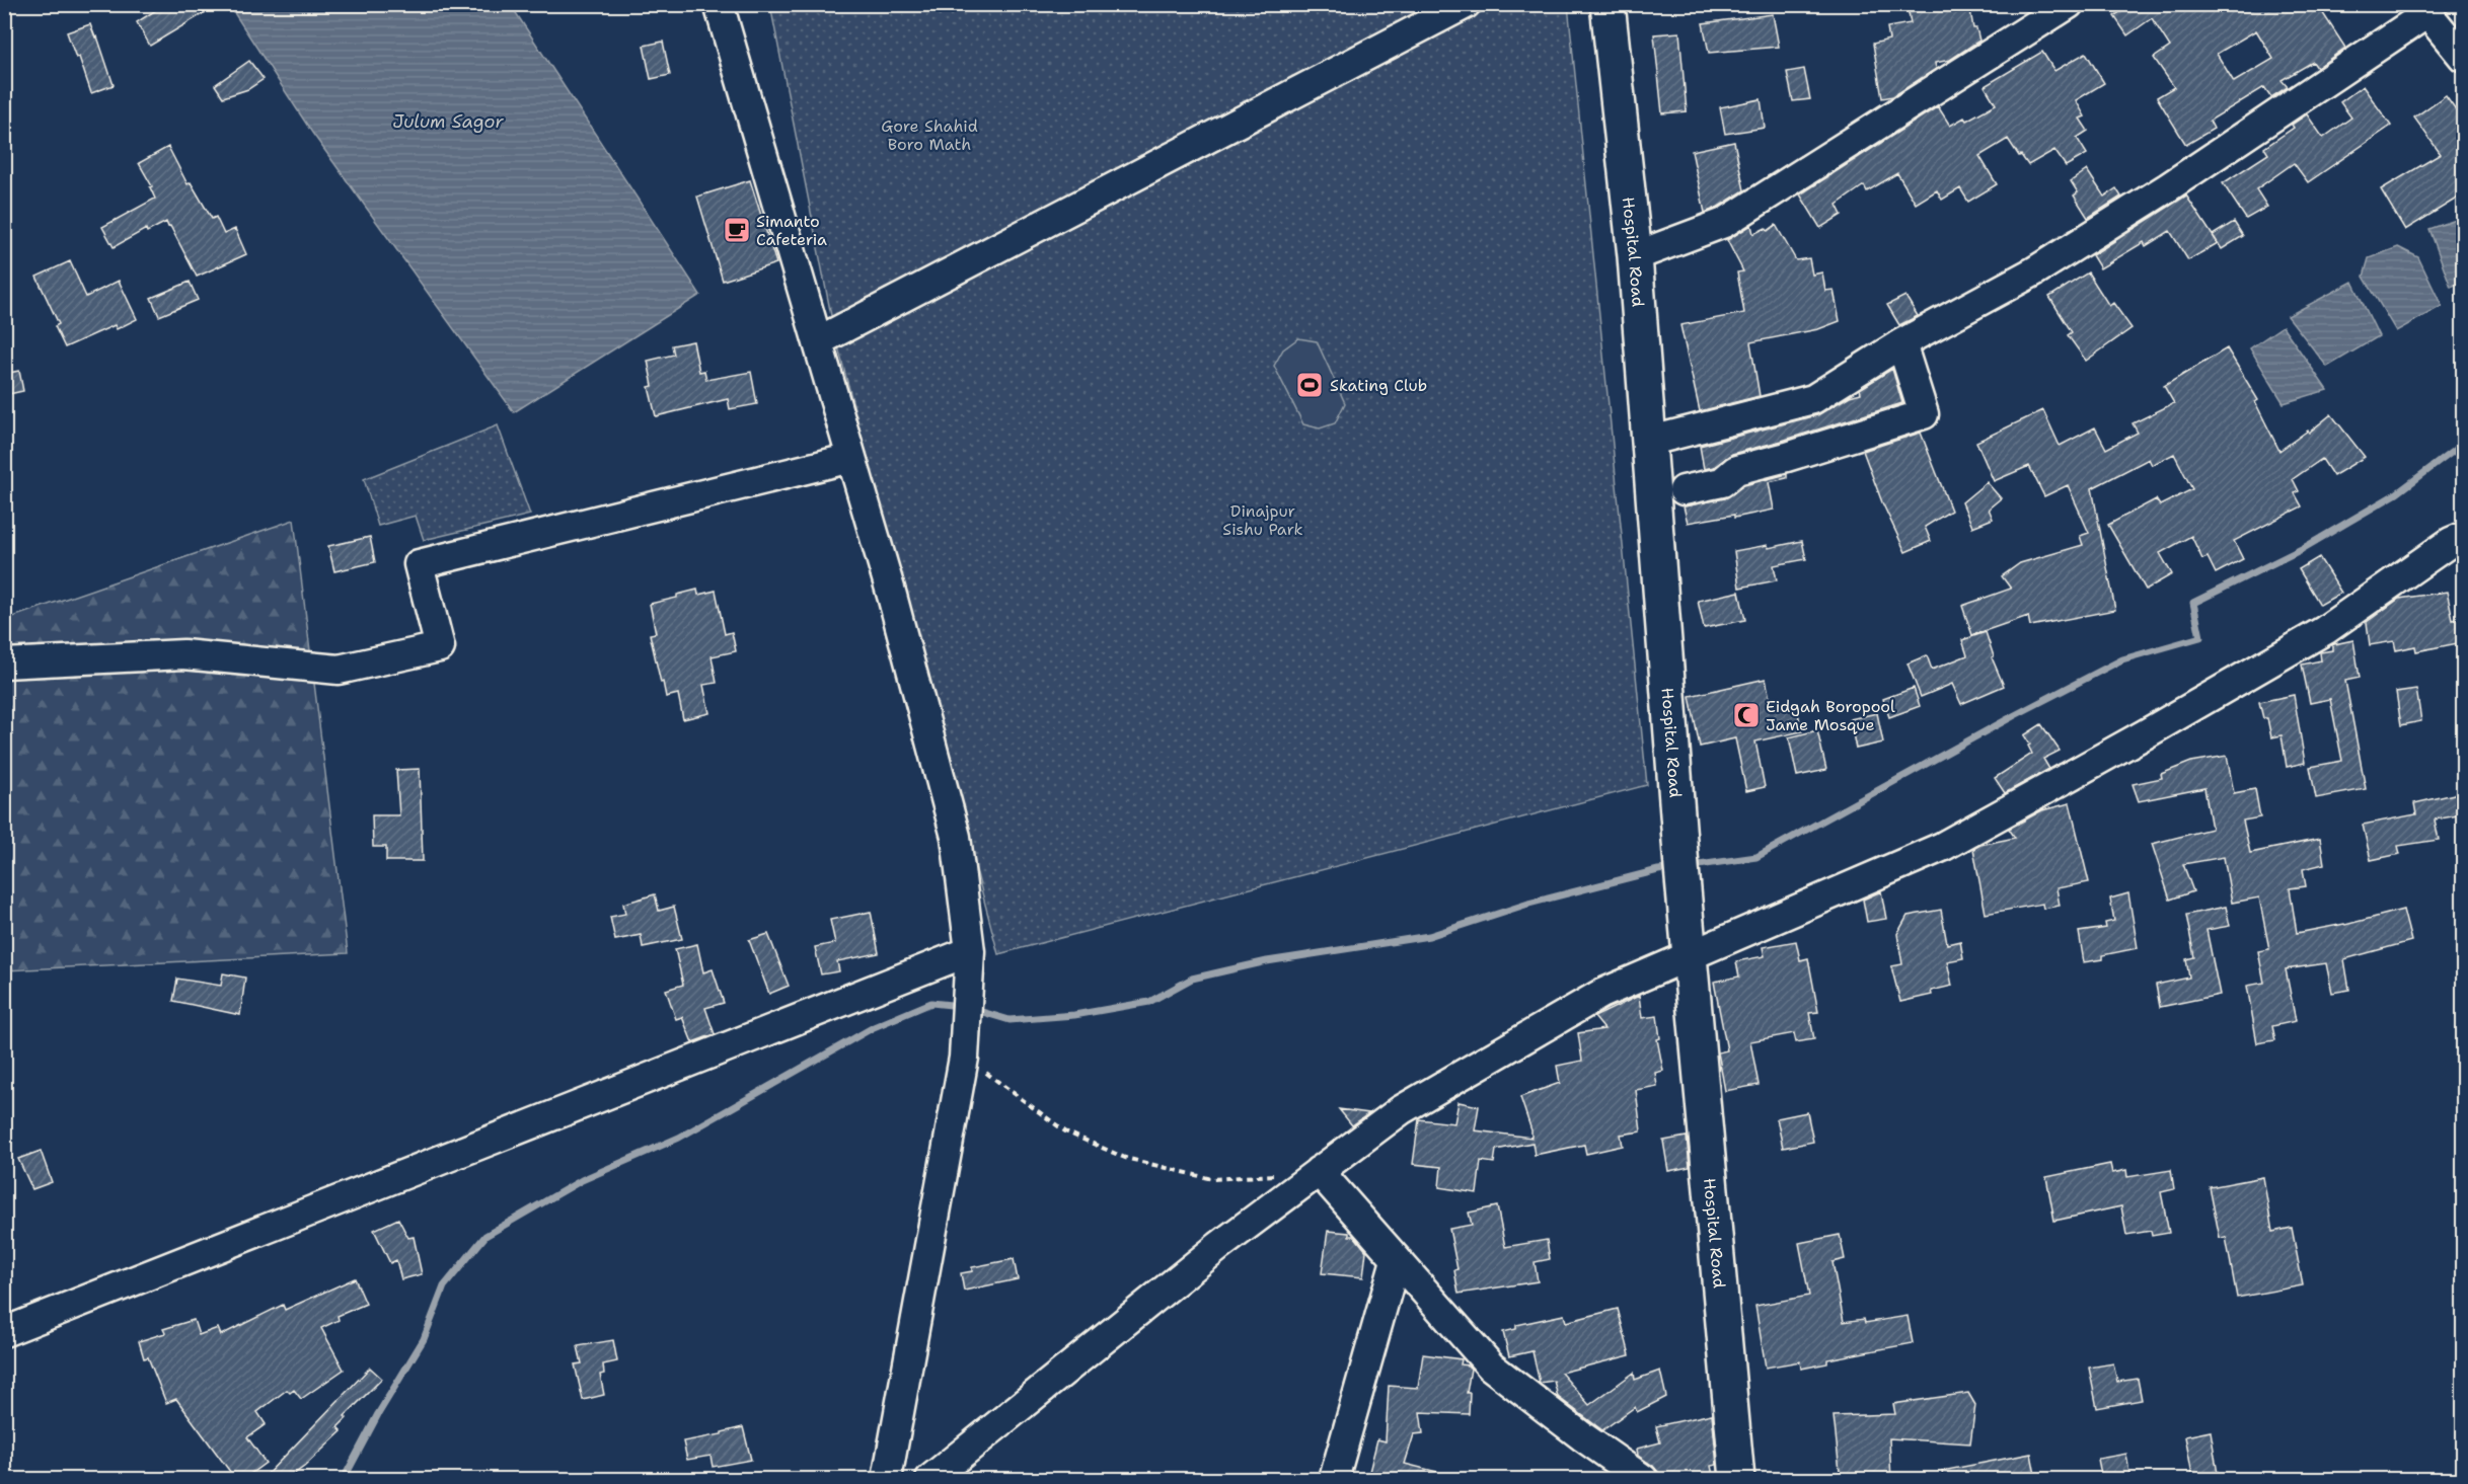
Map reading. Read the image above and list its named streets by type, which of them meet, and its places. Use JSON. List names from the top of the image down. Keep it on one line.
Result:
{"streets":{"main road":["Hospital Road"]},"water":["Julum Sagor"],"parks":["Gore Shahid Boro Math","Dinajpur Sishu Park"],"places":{"cafe":["Simanto Cafeteria"],"sports":["Skating Club"],"mosque":["Eidgah Boropool Jame Mosque"]}}
